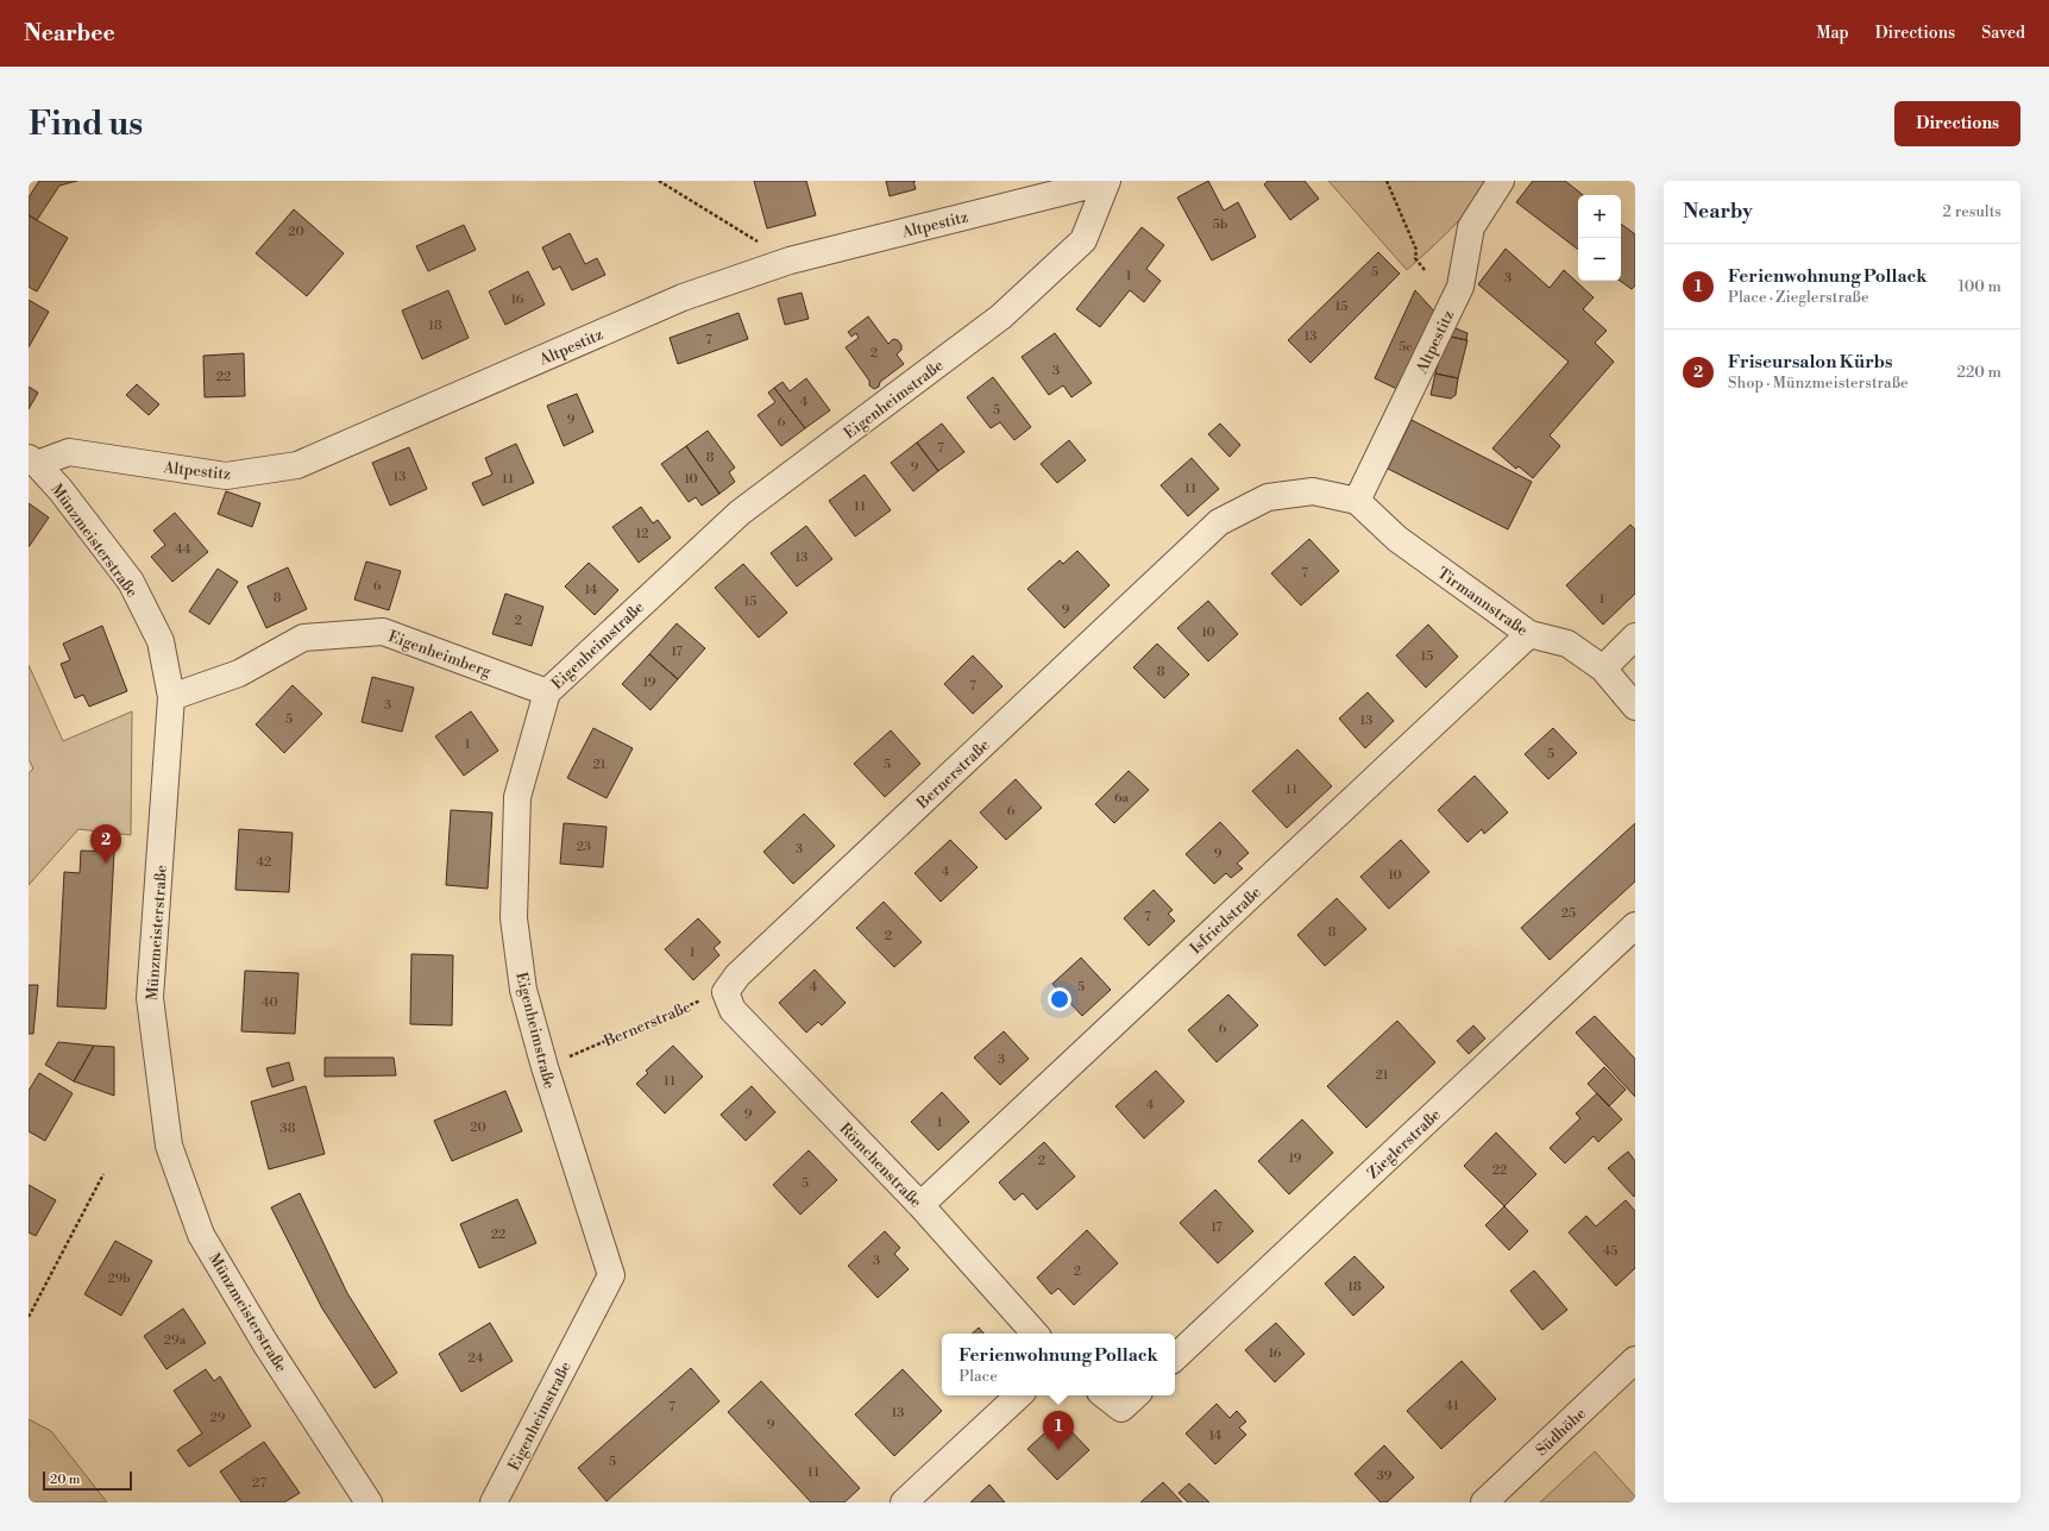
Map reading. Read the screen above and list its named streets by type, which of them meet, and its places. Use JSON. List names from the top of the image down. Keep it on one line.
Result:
{"streets":{"street":["Altpestitz","Eigenheimstraße","Münzmeisterstraße","Tirmannstraße","Eigenheimberg","Bernerstraße","Isfriedstraße","Zieglerstraße","Römchenstraße","Südhöhe"]},"crossings":[["Altpestitz","Eigenheimstraße"],["Altpestitz","Münzmeisterstraße"],["Altpestitz","Tirmannstraße"],["Altpestitz","Bernerstraße"],["Eigenheimstraße","Eigenheimberg"],["Eigenheimstraße","Bernerstraße"],["Münzmeisterstraße","Eigenheimberg"],["Tirmannstraße","Bernerstraße"],["Tirmannstraße","Isfriedstraße"],["Bernerstraße","Römchenstraße"],["Isfriedstraße","Römchenstraße"]],"house_numbers":["5b","20","5","1","3","16","15","18","13","7","5c","2","3","22","4","5","9","6","7","8","9","13","11","10","11","11","12","44","13","7","6","14","8","1","15","9","2","10","17","15","8","19","7","3","5","13","1","5","21","5","11","6a","6","23","3","9","42","4","10","25","7","8","2","1","4","5","40","6","3","21","11","4","9","1","20","38","19","2","22","5","17","22","45","3","2","29b","18","29a","16","24","41","7","13","29","9","14","5","11","39","27"],"scale_bar":"20 m","page":{"header":"Nearbee","nav":["Map","Directions","Saved"],"buttons":"Directions","title":"Find us","heading":["Nearby","2 results"],"map_buttons":["+","−"],"list":[{"mark":"1","name":"Ferienwohnung Pollack","note":"Place · Zieglerstraße","value":"100 m"},{"mark":"2","name":"Friseursalon Kürbs","note":"Shop · Münzmeisterstraße","value":"220 m"}],"pins":["2","1"],"popup":["Ferienwohnung Pollack","Place"],"scale":"20 m"}}
